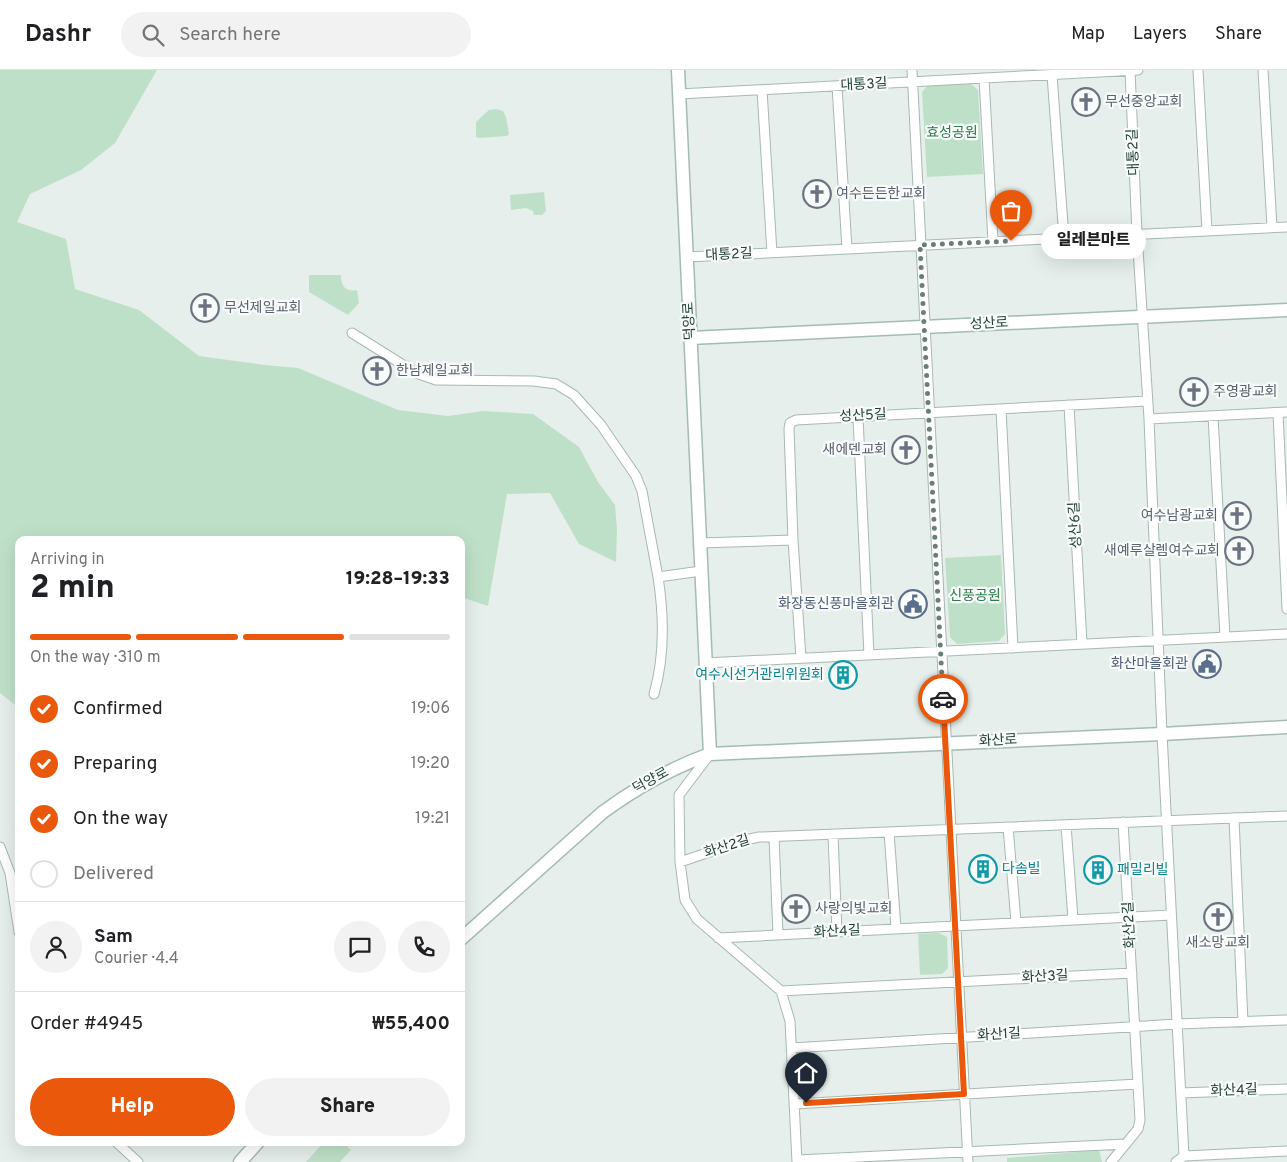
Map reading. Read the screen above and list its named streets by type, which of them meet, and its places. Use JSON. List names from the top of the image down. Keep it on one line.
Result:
{"streets":{"street":["대통3길","대통2길","덕양로","성산로","성산5길","성산6길","화산로","화산2길","화산4길","화산3길","화산1길"]},"crossings":[["대통3길","대통2길"],["대통3길","덕양로"],["대통2길","덕양로"],["덕양로","성산로"],["덕양로","화산로"],["성산5길","성산6길"],["화산2길","화산3길"],["화산2길","화산1길"]],"parks":["효성공원","신풍공원"],"places":{"church":["무선중앙교회","여수든든한교회","무선제일교회","한남제일교회","주영광교회","새에덴교회","여수남광교회","새예루살렘여수교회","사랑의빛교회","새소망교회"],"other":["일레븐마트"],"public building":["화장동신풍마을회관","화산마을회관"],"building":["여수시선거관리위원회","다솜빌","패밀리빌"]},"page":{"header":"Dashr","search":"Search here","nav":["Map","Layers","Share"],"bubble":"일레븐마트","heading":["2 min","Arriving in","19:28–19:33"],"panel":["Sam","Courier · 4.4","Order #4945","₩55,400"],"bar":"On the way · 310 m","list":[["Confirmed","19:06"],["Preparing","19:20"],["On the way","19:21"],"Delivered"],"buttons":["Help","Share"]}}
